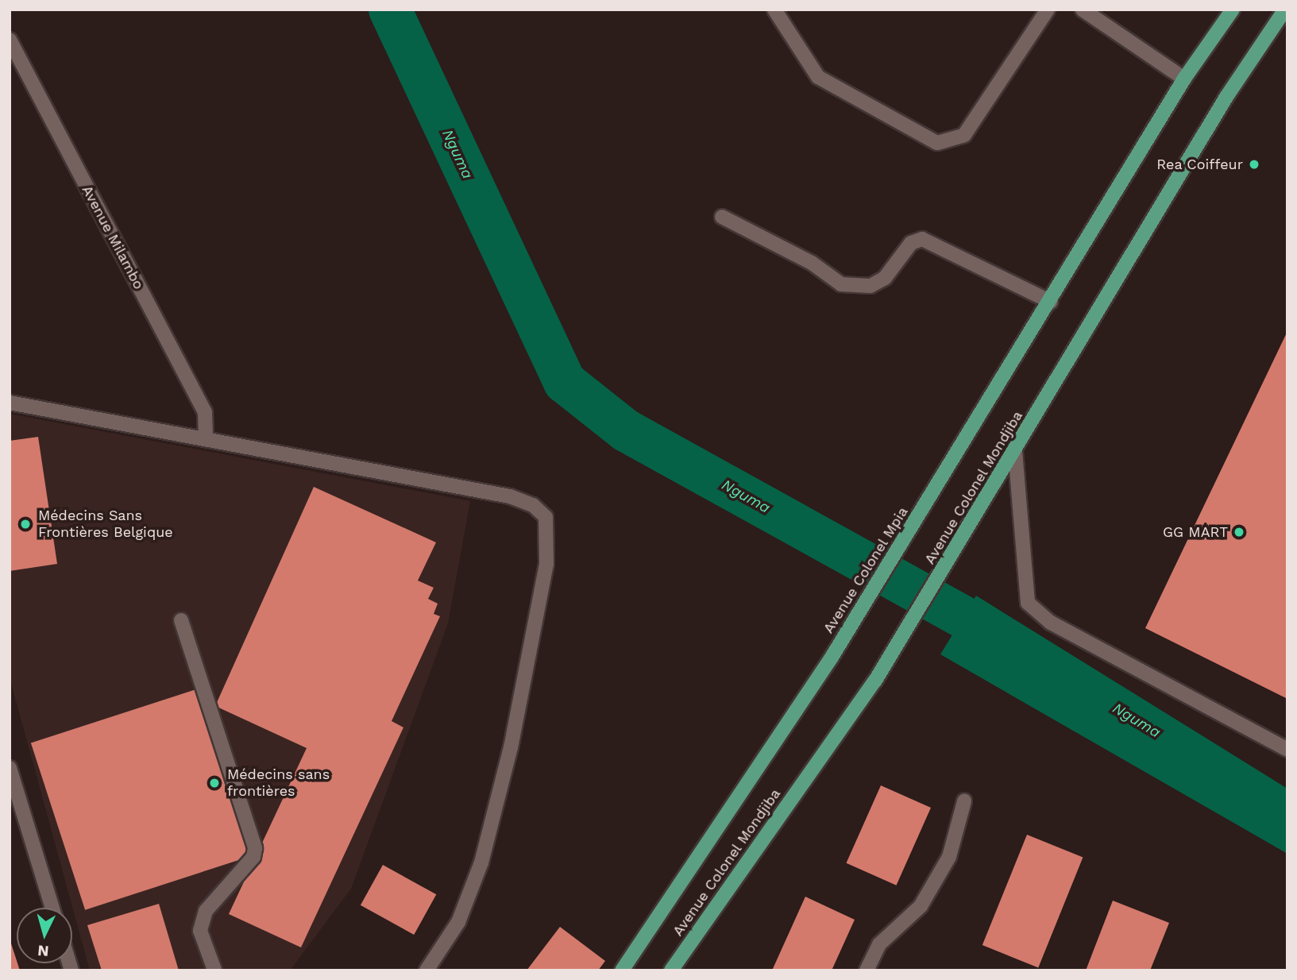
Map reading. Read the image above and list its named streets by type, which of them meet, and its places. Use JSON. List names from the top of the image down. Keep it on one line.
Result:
{"streets":{"main road":["Avenue Colonel Mondjiba","Avenue Colonel Mpia"],"street":["Avenue Milambo"]},"crossings":[["Avenue Colonel Mondjiba","Avenue Colonel Mpia"]],"water":["Nguma"],"places":["Rea Coiffeur","Médecins Sans Frontières Belgique","GG MART","Médecins sans frontières"],"north":"bottom"}
